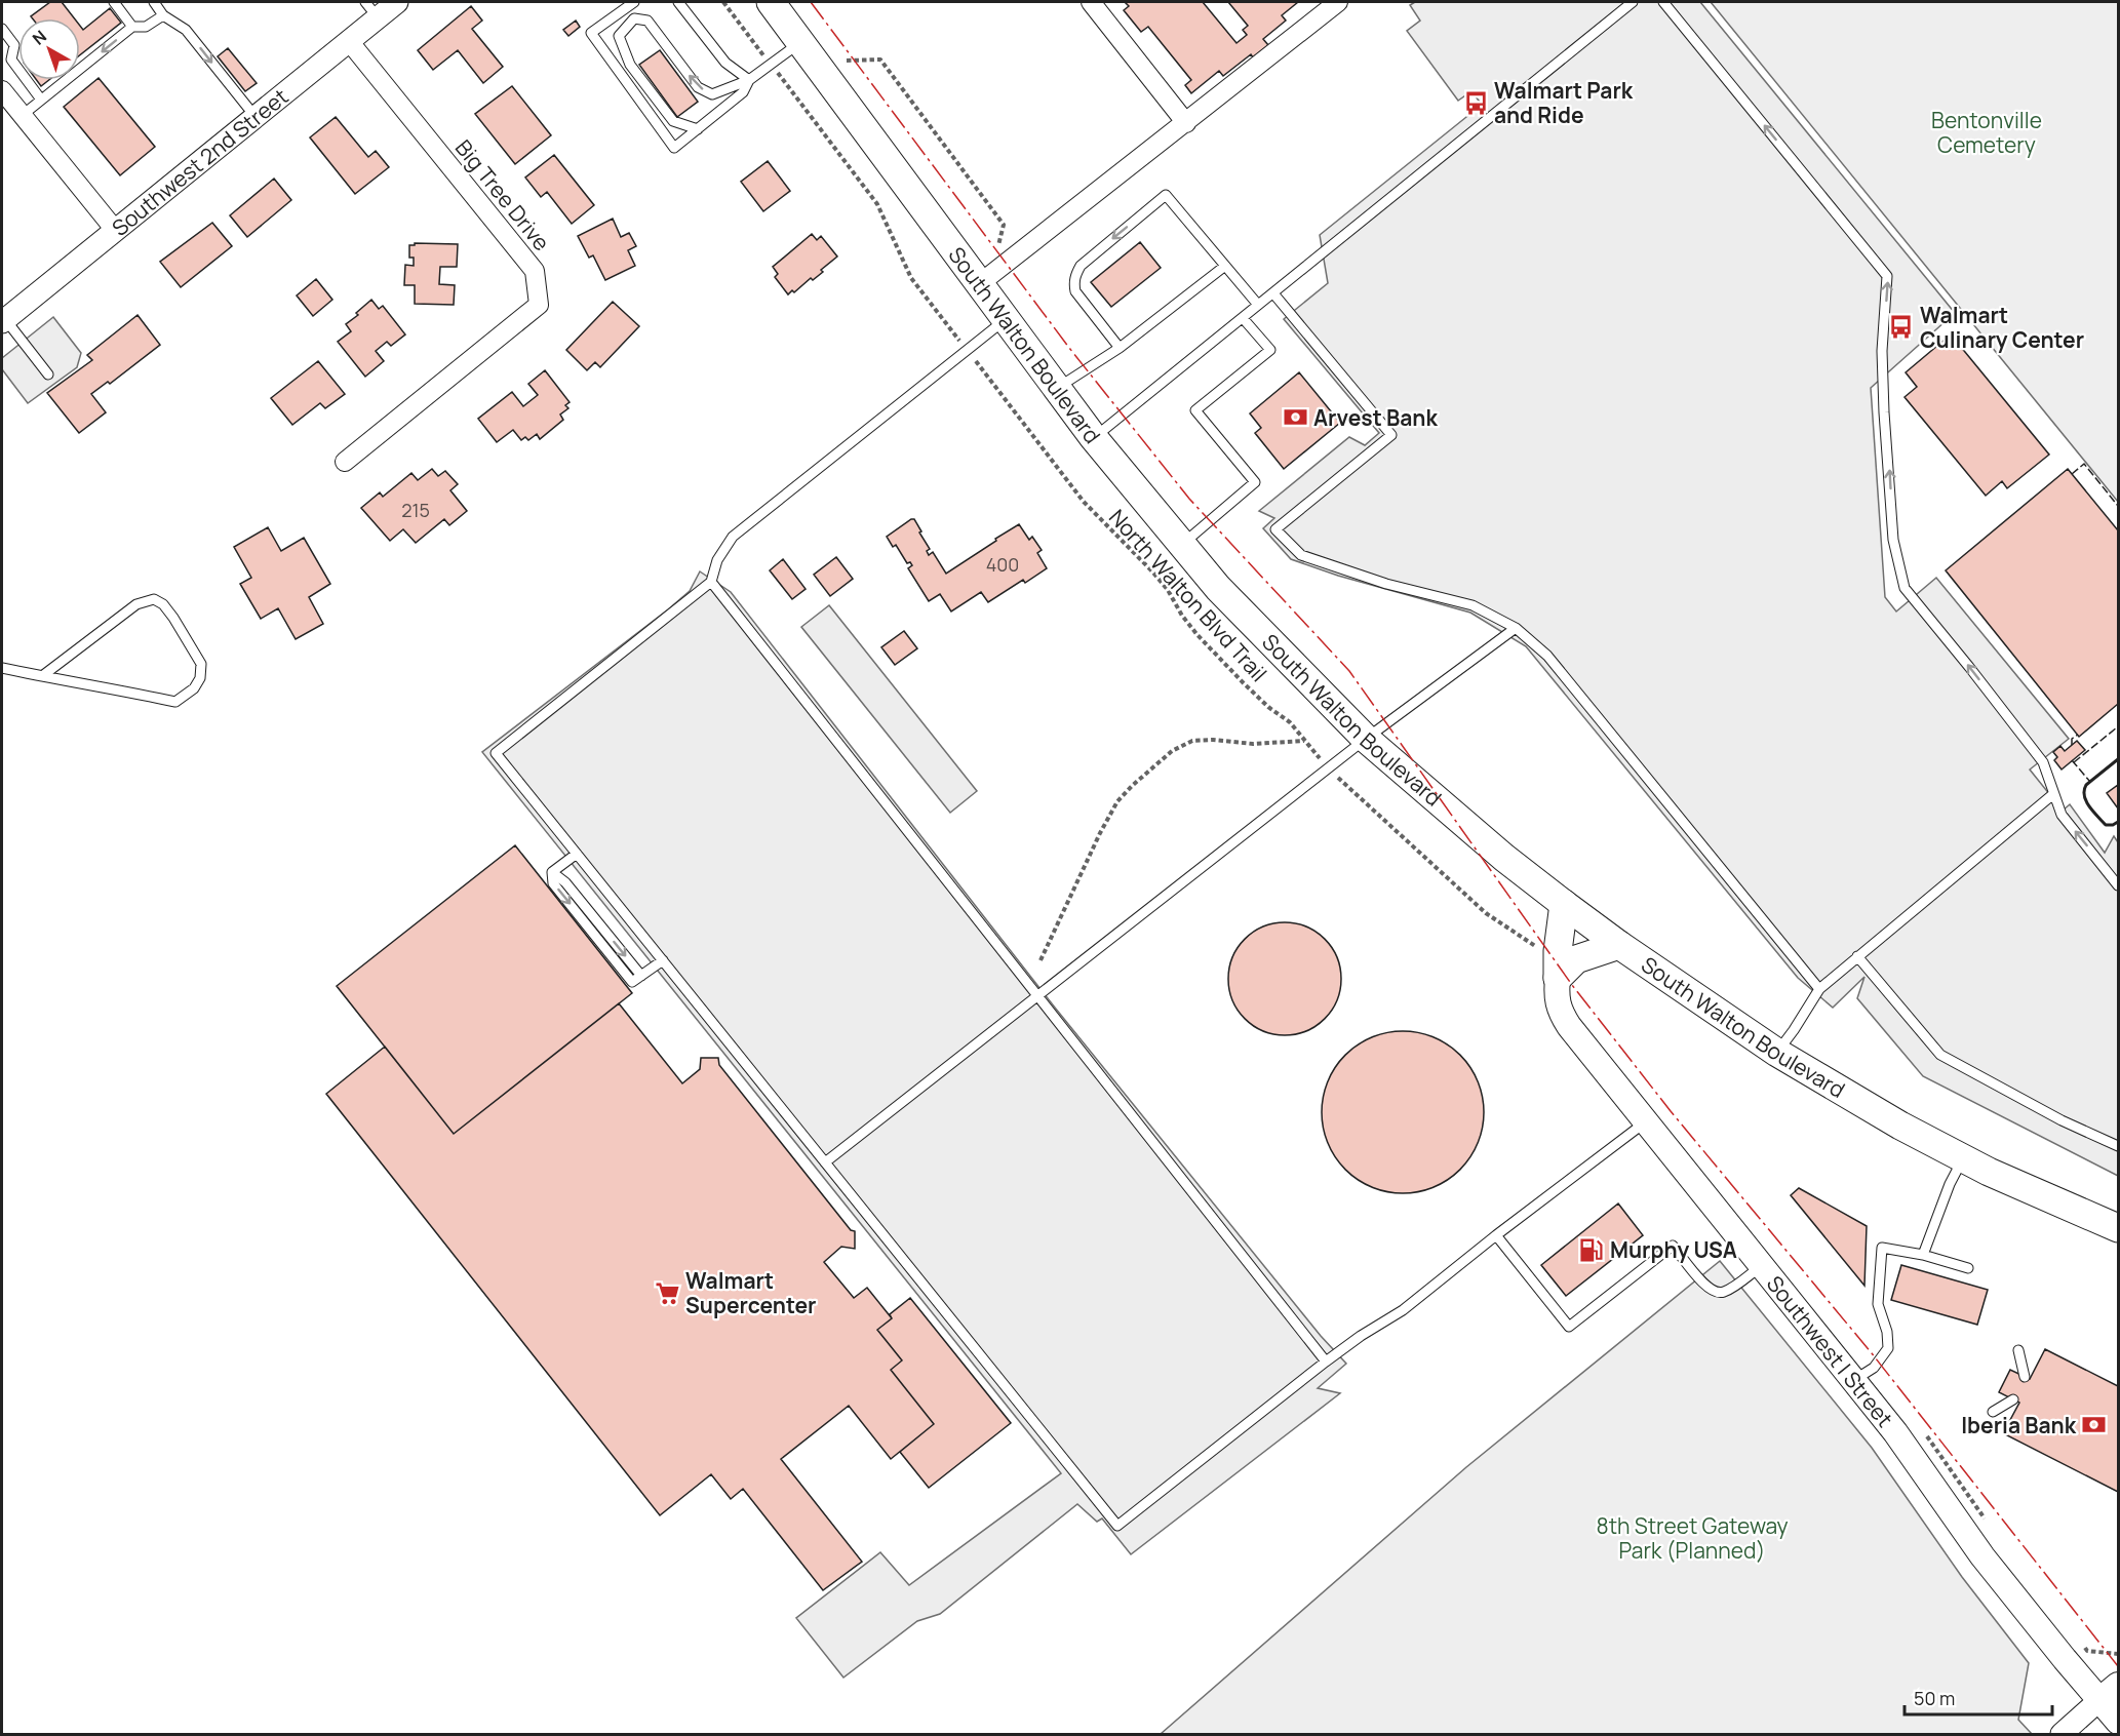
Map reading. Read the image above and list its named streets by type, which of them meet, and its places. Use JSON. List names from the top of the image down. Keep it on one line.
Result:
{"streets":{"main road":["South Walton Boulevard","Southwest I Street"],"street":["Southwest 2nd Street","Big Tree Drive"],"path":["North Walton Blvd Trail"]},"crossings":[["Southwest 2nd Street","Big Tree Drive"]],"parks":["Bentonville Cemetery","8th Street Gateway Park (Planned)"],"places":{"bus stop":["Walmart Park and Ride","Walmart Culinary Center"],"bank":["Arvest Bank","Iberia Bank"],"fuel station":["Murphy USA"],"supermarket":["Walmart Supercenter"]},"house_numbers":["215","400"],"scale_bar":"50 m","north":"top left"}
